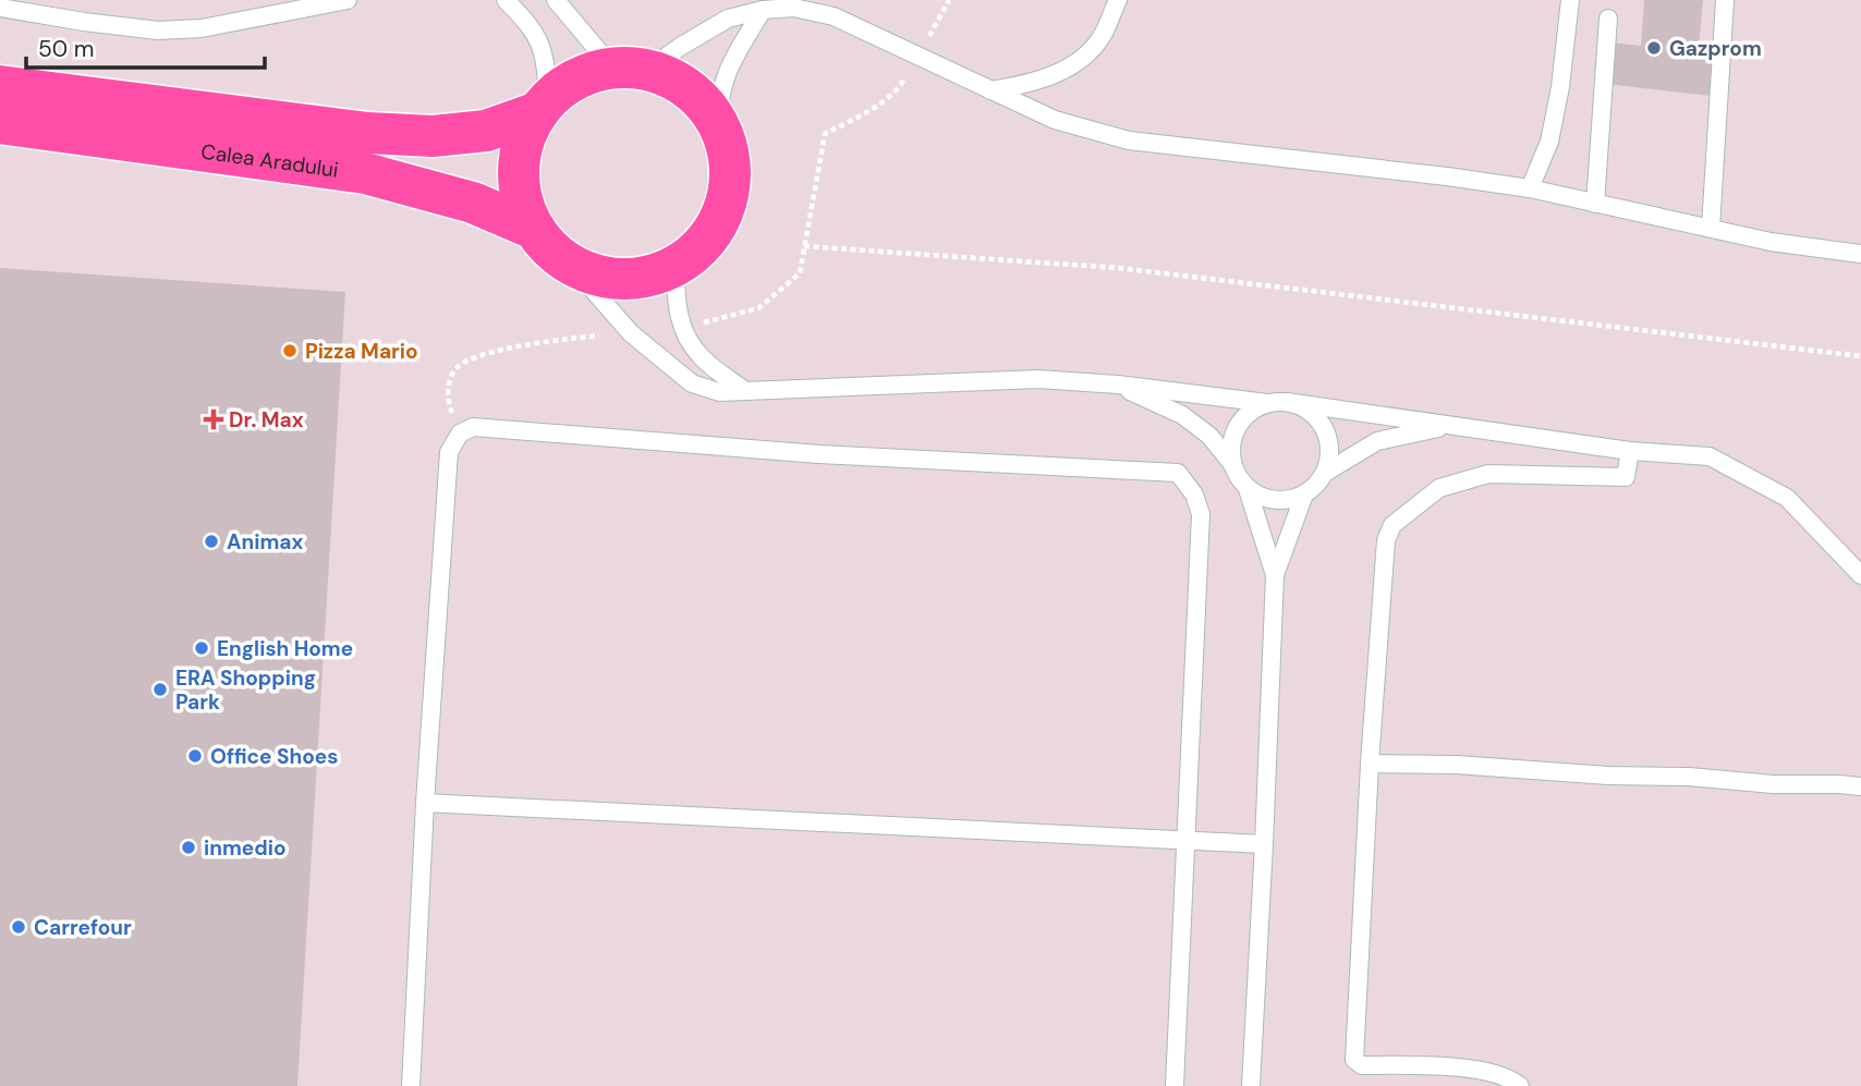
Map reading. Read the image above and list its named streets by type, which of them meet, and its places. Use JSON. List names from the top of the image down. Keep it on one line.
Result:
{"streets":{"highway":["Calea Aradului"]},"places":{"other":["Gazprom","Pizza Mario","Animax","English Home","ERA Shopping Park","Office Shoes","inmedio","Carrefour"],"health":["Dr. Max"]},"scale_bar":"50 m"}
